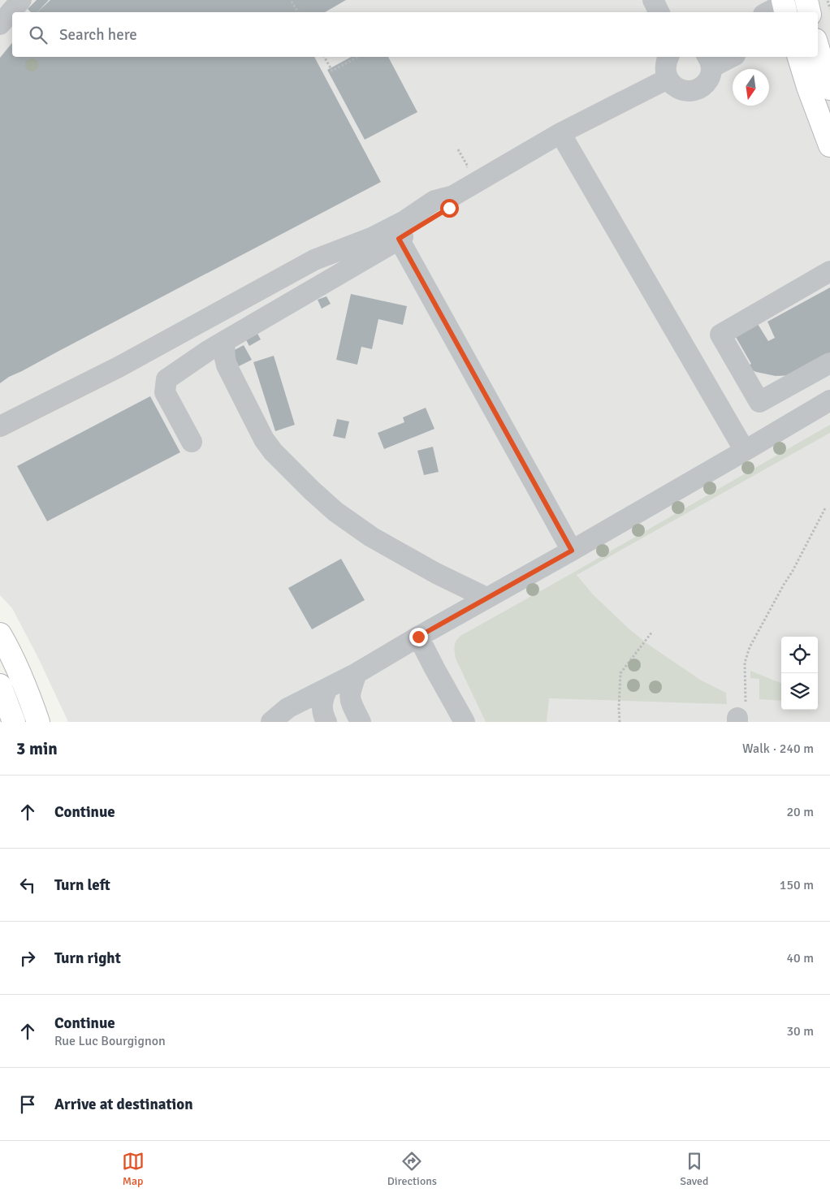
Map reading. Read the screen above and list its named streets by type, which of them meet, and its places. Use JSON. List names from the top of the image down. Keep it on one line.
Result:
{"north":"bottom","page":{"search":"Search here","heading":["3 min","Walk · 240 m"],"list":[["Continue","20 m"],["Turn left","150 m"],["Turn right","40 m"],["Continue","Rue Luc Bourgignon","30 m"],"Arrive at destination"],"nav":["Map","Directions","Saved"]}}
